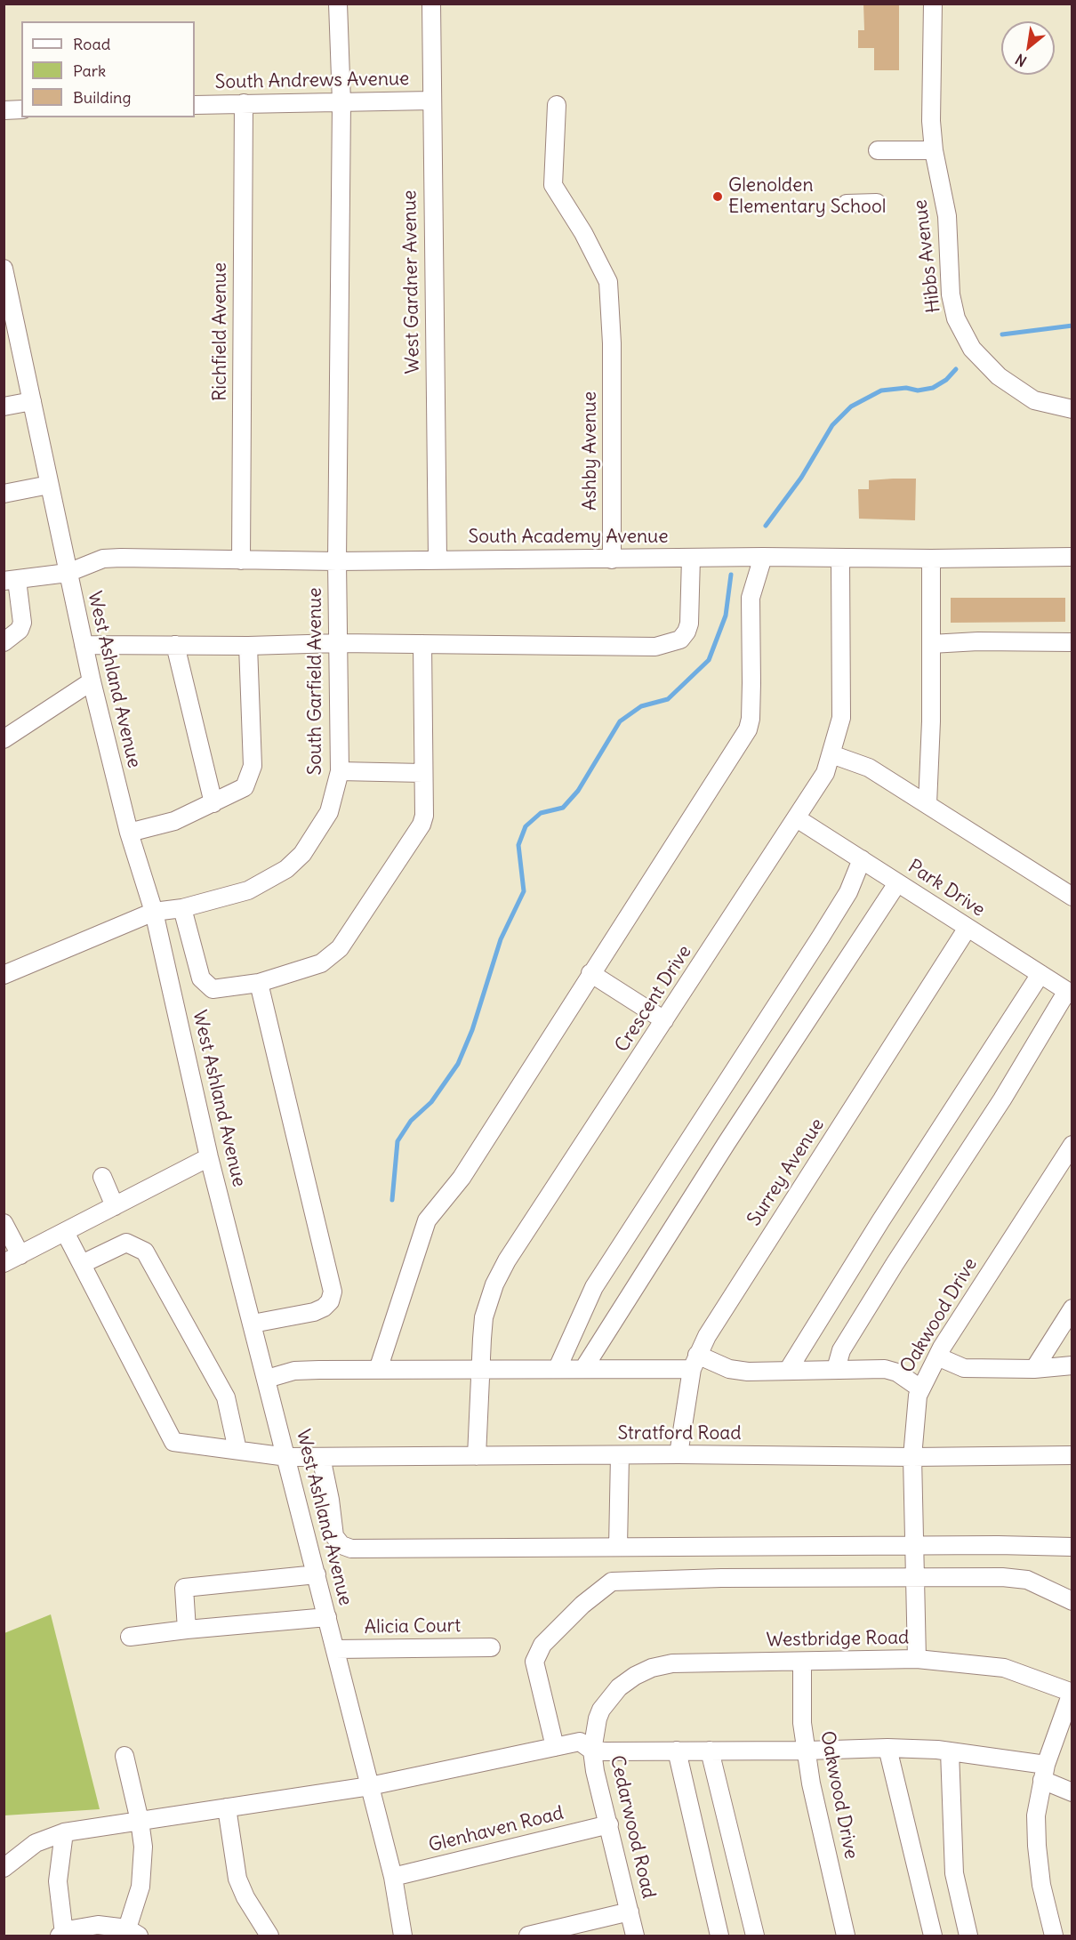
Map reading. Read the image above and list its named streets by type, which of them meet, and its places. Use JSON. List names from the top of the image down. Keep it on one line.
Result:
{"streets":{"street":["South Andrews Avenue","Hibbs Avenue","West Gardner Avenue","Richfield Avenue","Ashby Avenue","South Academy Avenue","West Ashland Avenue","South Garfield Avenue","Park Drive","Crescent Drive","Surrey Avenue","Oakwood Drive","Stratford Road","Alicia Court","Westbridge Road","Cedarwood Road","Glenhaven Road"]},"crossings":[["South Andrews Avenue","West Gardner Avenue"],["South Andrews Avenue","Richfield Avenue"],["South Andrews Avenue","South Garfield Avenue"],["West Gardner Avenue","South Academy Avenue"],["Richfield Avenue","South Academy Avenue"],["Ashby Avenue","South Academy Avenue"],["South Academy Avenue","West Ashland Avenue"],["South Academy Avenue","South Garfield Avenue"],["South Academy Avenue","Crescent Drive"],["West Ashland Avenue","South Garfield Avenue"],["West Ashland Avenue","Stratford Road"],["West Ashland Avenue","Alicia Court"],["West Ashland Avenue","Glenhaven Road"],["Park Drive","Crescent Drive"],["Park Drive","Surrey Avenue"],["Crescent Drive","Stratford Road"],["Surrey Avenue","Stratford Road"],["Oakwood Drive","Stratford Road"],["Oakwood Drive","Westbridge Road"],["Westbridge Road","Cedarwood Road"],["Cedarwood Road","Glenhaven Road"]],"places":["Glenolden Elementary School"],"legend":["Road","Park","Building"],"north":"bottom left"}
